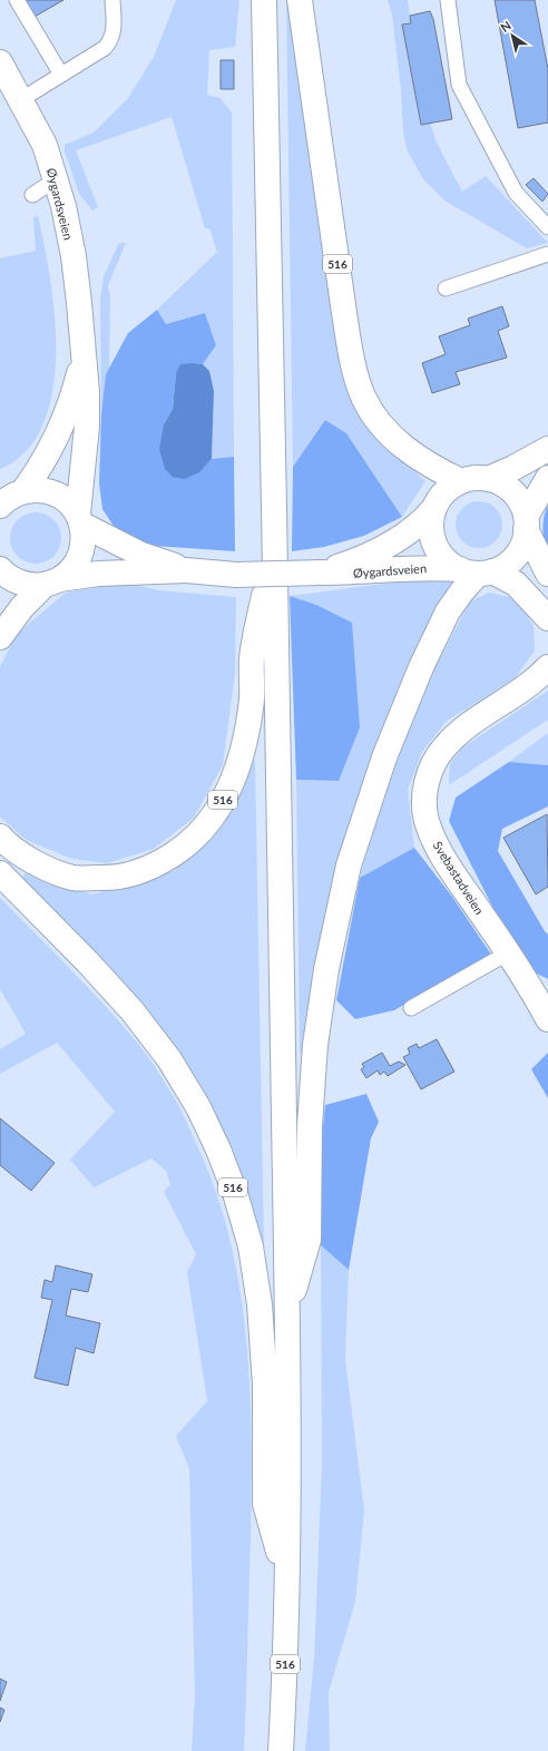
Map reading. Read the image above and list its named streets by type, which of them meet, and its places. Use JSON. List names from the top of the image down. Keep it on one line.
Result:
{"streets":{"main road":["Øygardsveien","516","Svebastadveien"]},"crossings":[["Øygardsveien","516"]],"north":"top left"}
